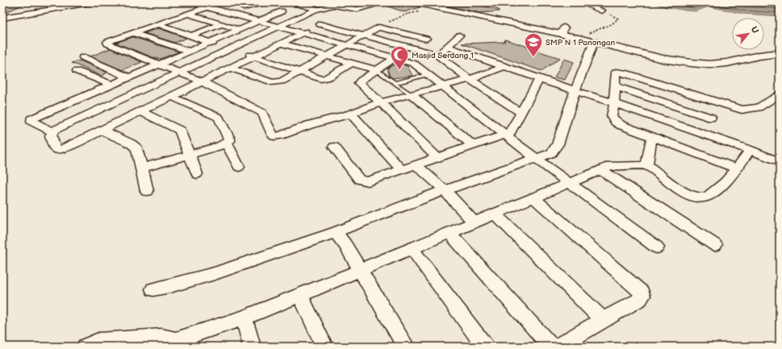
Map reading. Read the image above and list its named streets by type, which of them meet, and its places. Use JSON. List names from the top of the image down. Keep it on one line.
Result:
{"places":{"school or university":["SMP N 1 Panongan"],"mosque":["Masjid Serdang 1"]},"north":"top right"}
